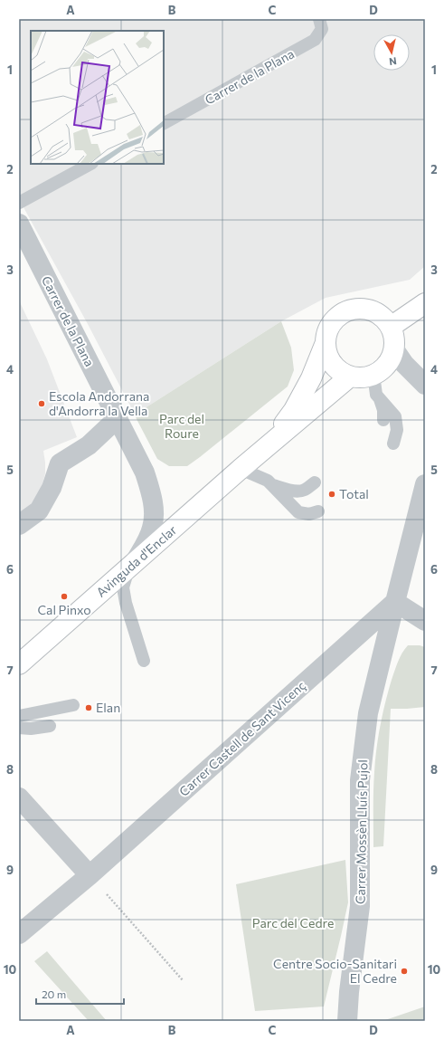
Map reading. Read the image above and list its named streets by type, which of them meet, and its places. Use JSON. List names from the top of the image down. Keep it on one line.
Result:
{"streets":{"main road":["Avinguda d'Enclar"],"street":["Carrer de la Plana","Carrer Castell de Sant Vicenç","Carrer Mossèn Lluís Pujol"]},"crossings":[["Carrer de la Plana","Avinguda d'Enclar"],["Carrer Castell de Sant Vicenç","Carrer Mossèn Lluís Pujol"]],"parks":["Parc del Roure","Parc del Cedre"],"places":["Escola Andorrana d'Andorra la Vella","Total","Cal Pinxo","Elan","Centre Socio-Sanitari El Cedre"],"scale_bar":"20 m","north":"bottom","grid":{"columns":["A","B","C","D"],"rows":["1","2","3","4","5","6","7","8","9","10"]}}
